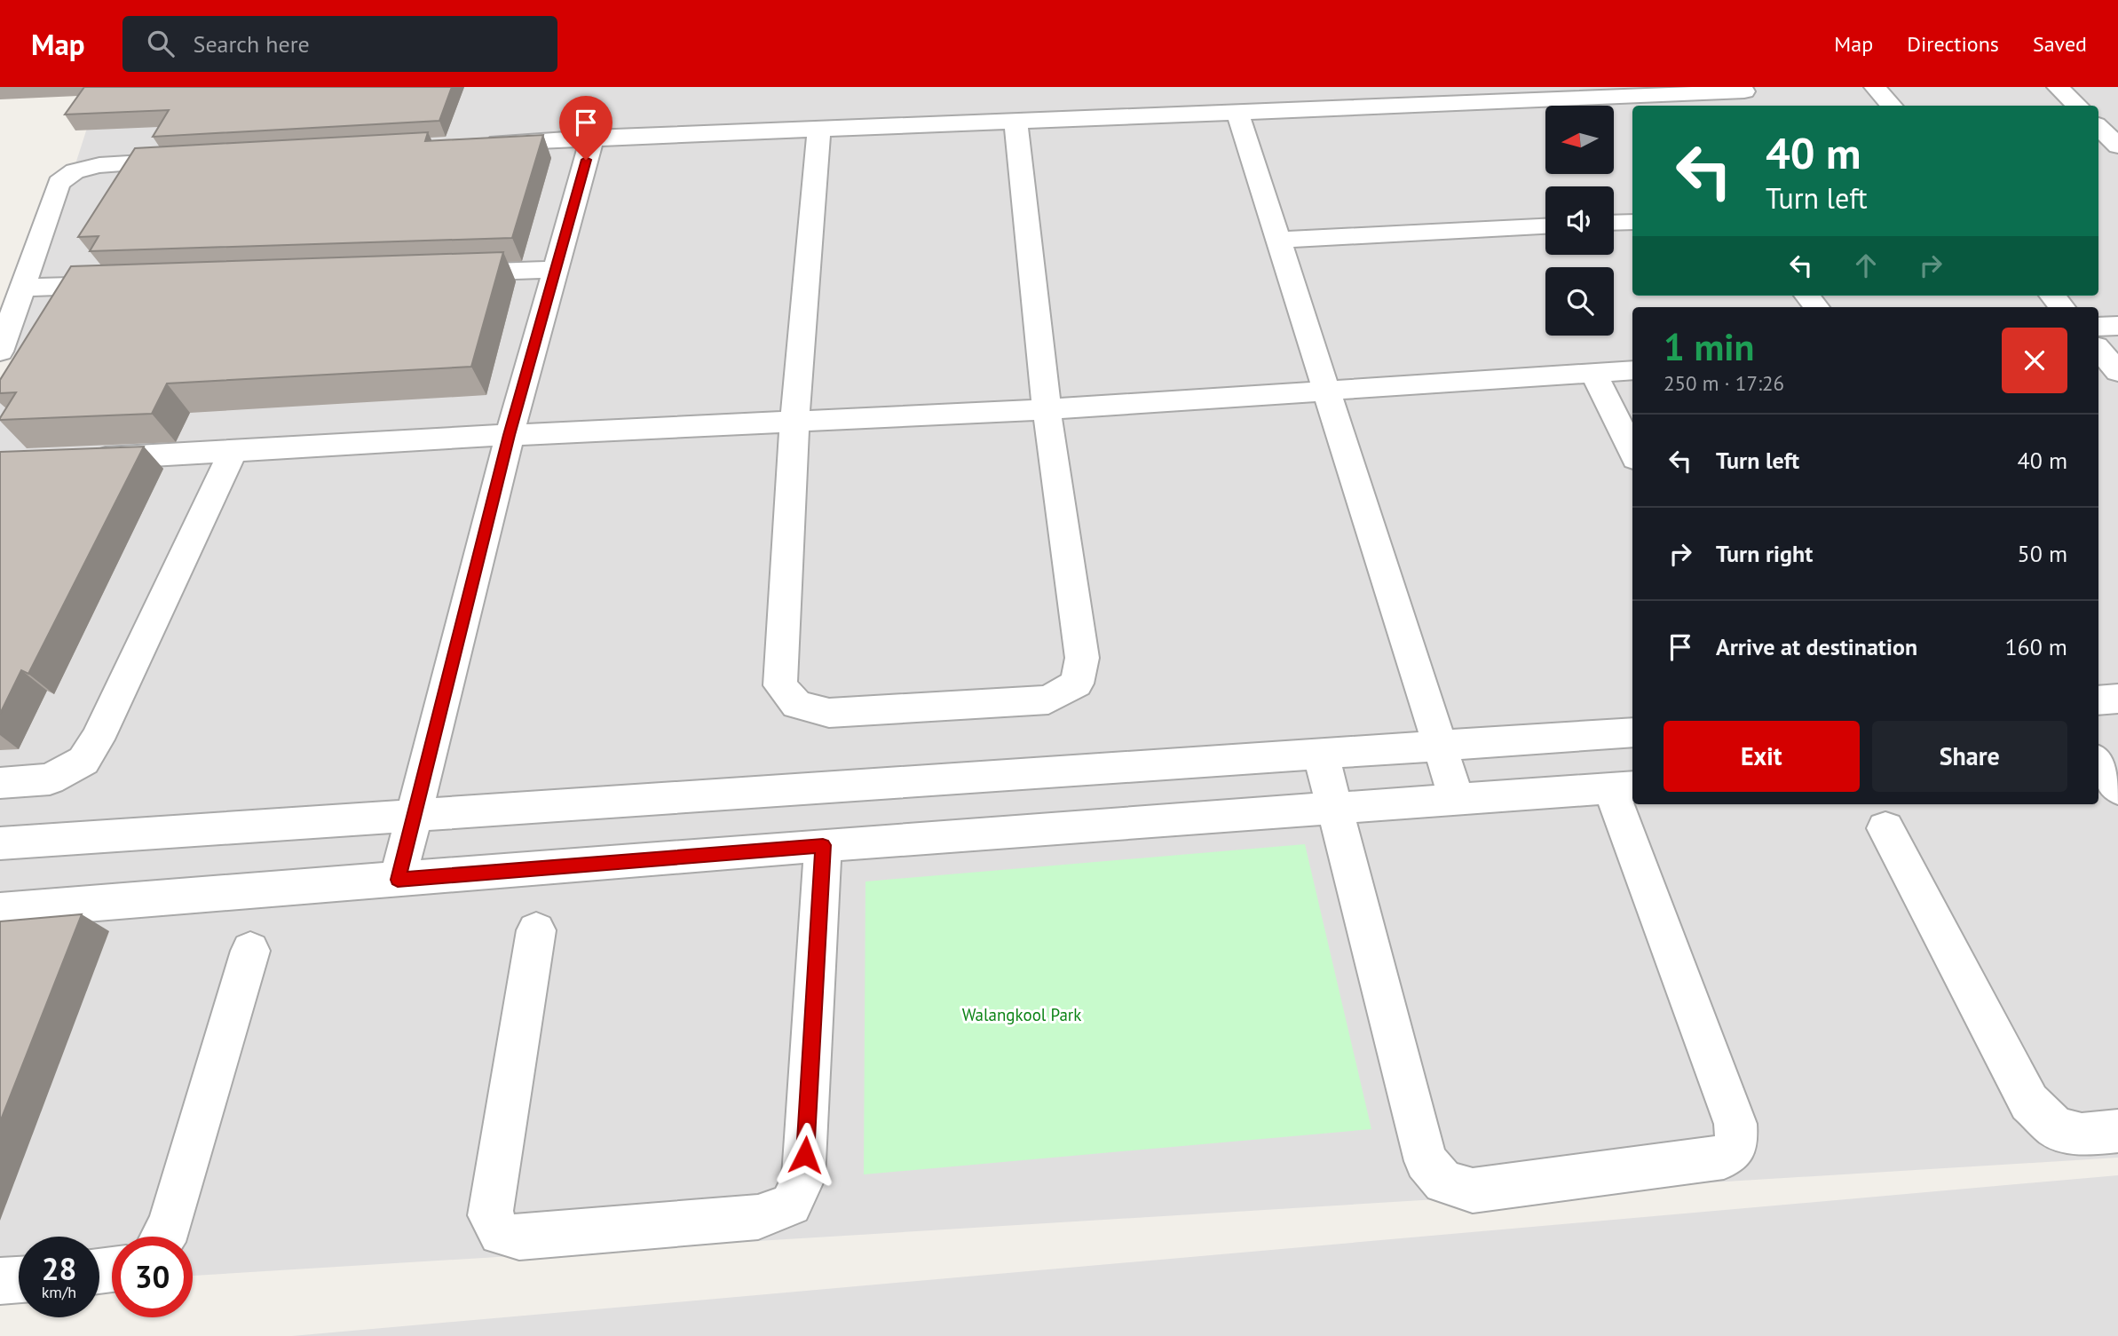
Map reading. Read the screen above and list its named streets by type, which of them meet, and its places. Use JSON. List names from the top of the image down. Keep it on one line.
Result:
{"parks":["Walangkool Park"],"north":"left","page":{"header":"Map","search":"Search here","nav":["Map","Directions","Saved"],"turn":["40 m","Turn left"],"heading":["1 min","250 m · 17:26"],"list":[{"name":"Turn left","value":"40 m"},{"name":"Turn right","value":"50 m"},{"name":"Arrive at destination","value":"160 m"}],"buttons":["Exit","Share"],"speed":"28 km/h","limit":"30"}}
